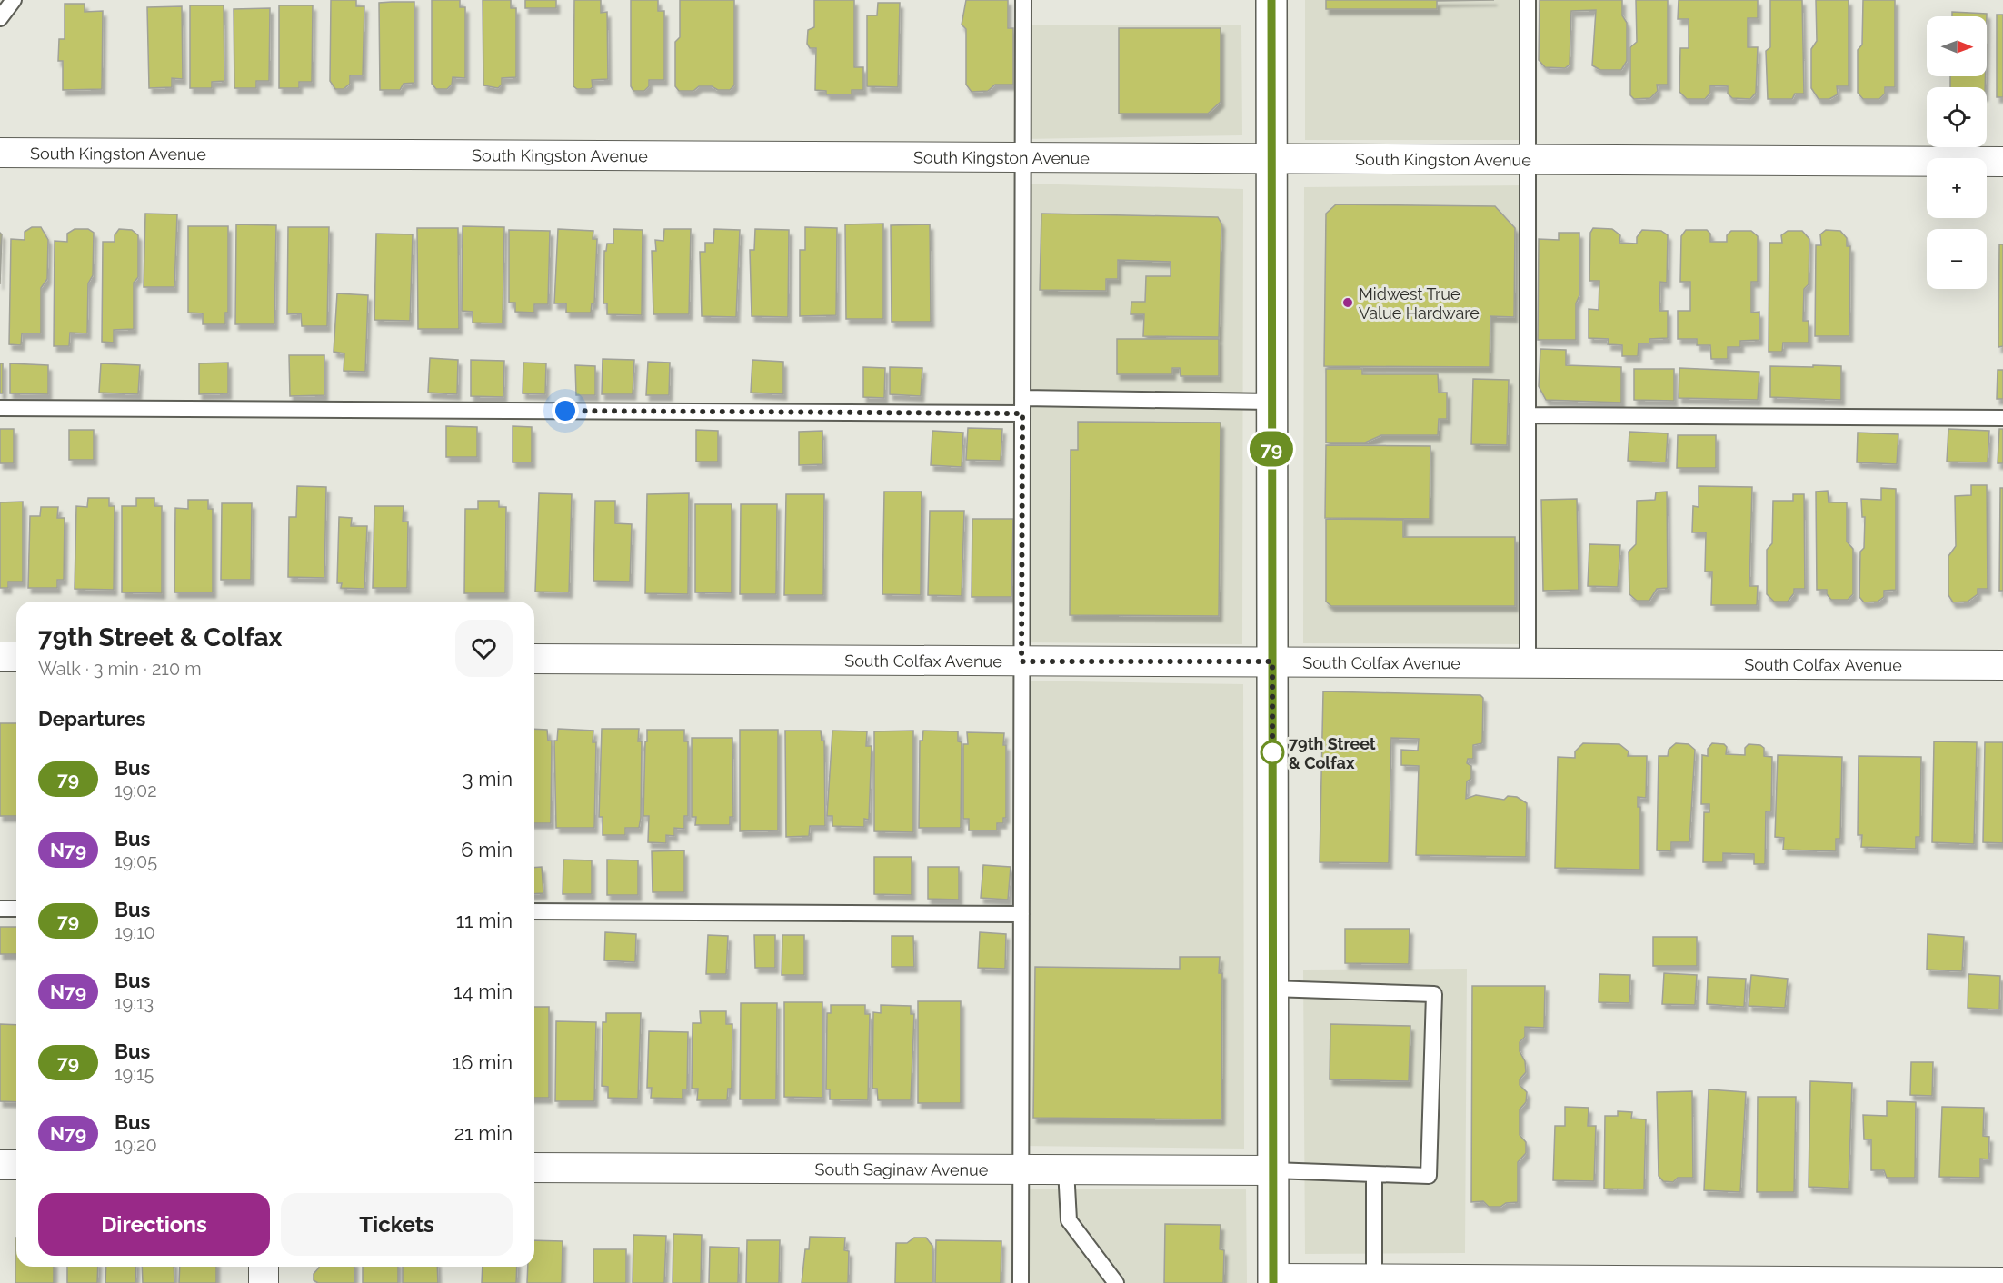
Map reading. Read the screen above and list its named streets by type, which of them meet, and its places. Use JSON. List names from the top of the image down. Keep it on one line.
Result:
{"streets":{"street":["South Kingston Avenue","South Colfax Avenue","South Saginaw Avenue"]},"places":["Midwest True Value Hardware","79th Street & Colfax"],"lines":["bus line 79"],"north":"right","page":{"on_map":"79","map_buttons":["+","−"],"heading":[["79th Street & Colfax","Walk · 3 min · 210 m"],"Departures"],"list":[{"mark":"79","name":"Bus","note":"19:02","value":"3 min"},{"mark":"N79","name":"Bus","note":"19:05","value":"6 min"},{"mark":"79","name":"Bus","note":"19:10","value":"11 min"},{"mark":"N79","name":"Bus","note":"19:13","value":"14 min"},{"mark":"79","name":"Bus","note":"19:15","value":"16 min"},{"mark":"N79","name":"Bus","note":"19:20","value":"21 min"}],"buttons":["Directions","Tickets"]}}
